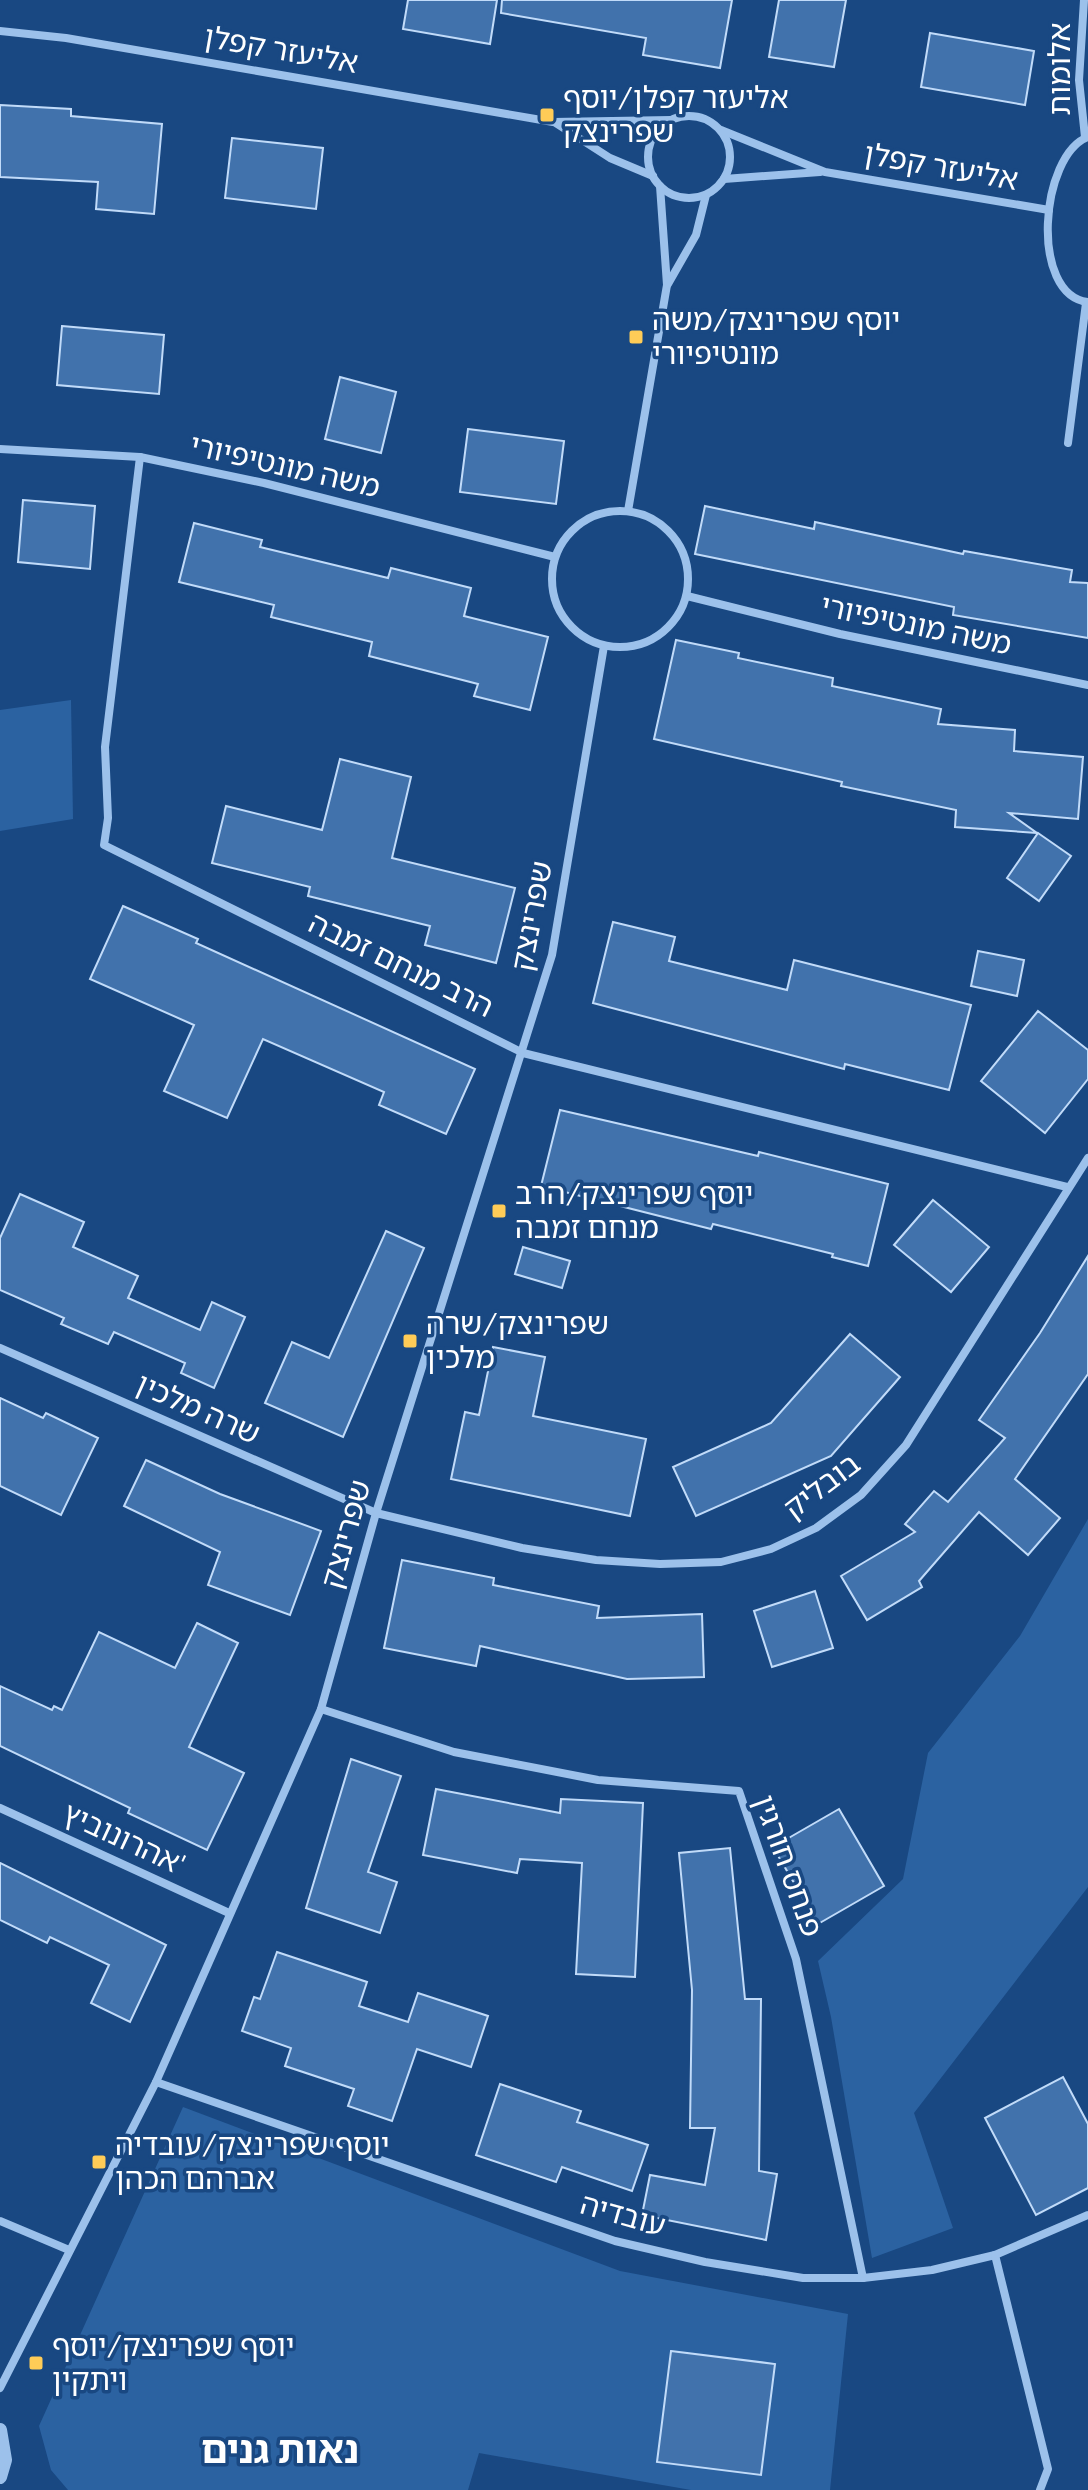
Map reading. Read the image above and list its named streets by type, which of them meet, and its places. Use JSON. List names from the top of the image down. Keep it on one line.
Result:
{"streets":{"street":["אליעזר קפלן","אלומות","משה מונטיפיורי","שפרינצק","הרב מנחם זמבה","שרה מלכין","בובליק","אהרונוביץ'","פנחס חורגין","עובדיה"]},"crossings":[["משה מונטיפיורי","שפרינצק"],["משה מונטיפיורי","הרב מנחם זמבה"],["שפרינצק","הרב מנחם זמבה"],["שפרינצק","שרה מלכין"],["שפרינצק","בובליק"],["שפרינצק","אהרונוביץ'"],["שפרינצק","פנחס חורגין"],["שפרינצק","עובדיה"],["הרב מנחם זמבה","בובליק"],["שרה מלכין","בובליק"],["פנחס חורגין","עובדיה"]],"districts":["נאות גנים"],"places":{"transit":["אליעזר קפלן/יוסף שפרינצק","יוסף שפרינצק/משה מונטיפיורי","יוסף שפרינצק/הרב מנחם זמבה","שפרינצק/שרה מלכין","יוסף שפרינצק/עובדיה אברהם הכהן","יוסף שפרינצק/יוסף ויתקין"]}}
